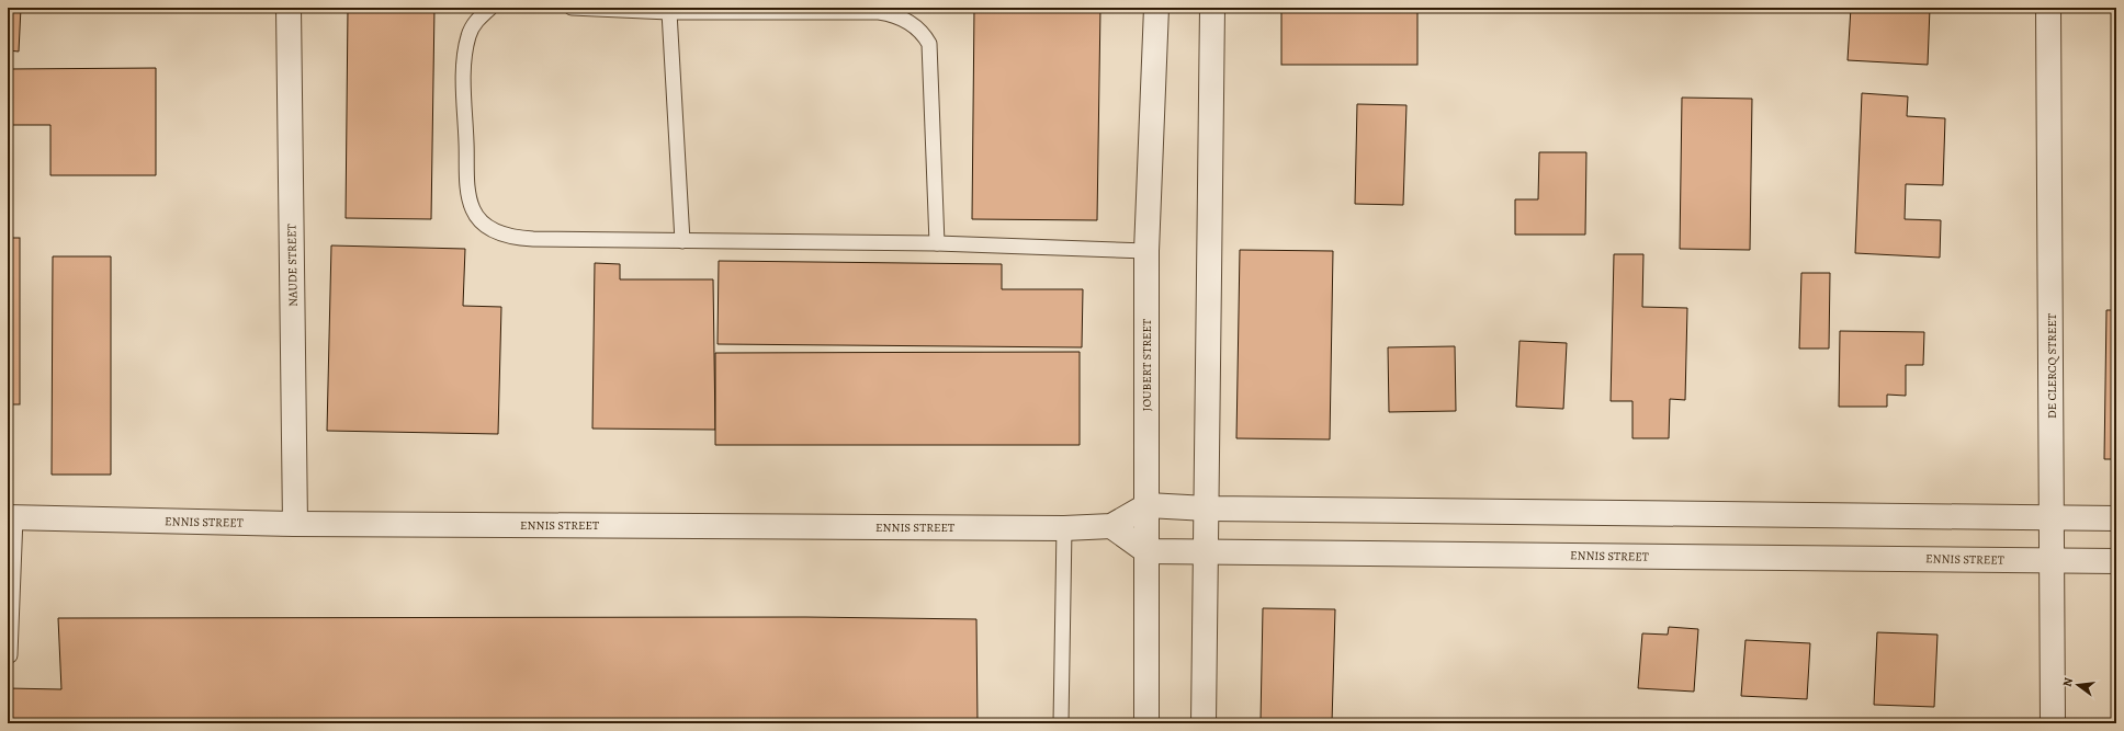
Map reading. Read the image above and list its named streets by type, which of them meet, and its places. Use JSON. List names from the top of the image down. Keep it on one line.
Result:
{"streets":{"street":["NAUDE STREET","JOUBERT STREET","DE CLERCQ STREET","ENNIS STREET"]},"crossings":[["NAUDE STREET","ENNIS STREET"],["JOUBERT STREET","ENNIS STREET"],["DE CLERCQ STREET","ENNIS STREET"]],"north":"left"}
